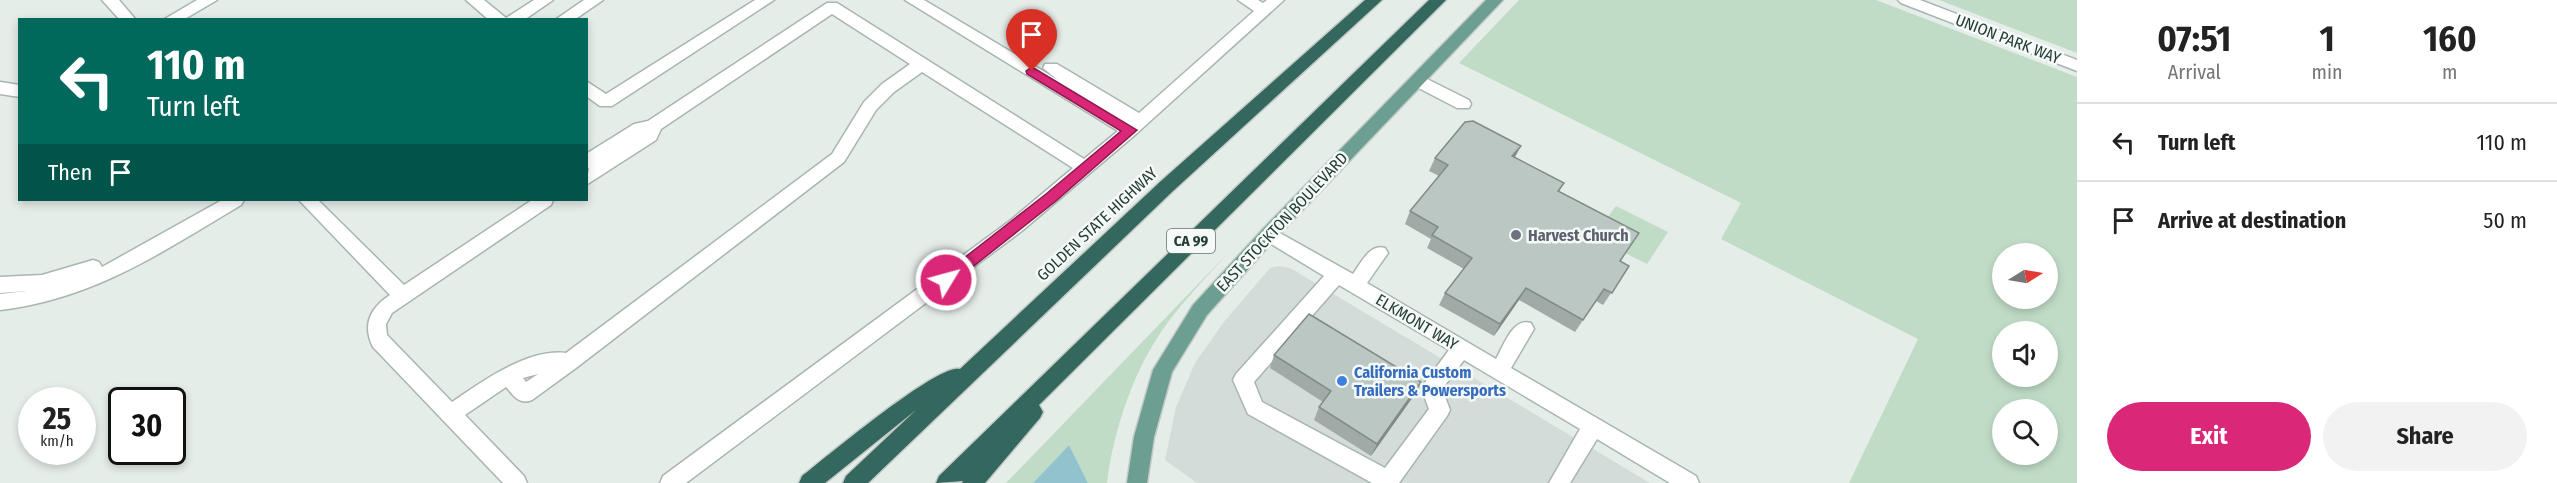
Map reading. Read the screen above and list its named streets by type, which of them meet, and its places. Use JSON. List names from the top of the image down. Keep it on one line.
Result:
{"streets":{"highway":["GOLDEN STATE HIGHWAY","CA 99"],"main road":["EAST STOCKTON BOULEVARD"],"street":["UNION PARK WAY","ELKMONT WAY"]},"crossings":[["EAST STOCKTON BOULEVARD","ELKMONT WAY"]],"places":["Harvest Church","California Custom Trailers & Powersports"],"north":"right","page":{"eta":["07:51","Arrival","1","min","160","m"],"turn":["110 m","Turn left"],"list":[{"name":"Turn left","value":"110 m"},{"name":"Arrive at destination","value":"50 m"}],"then":"Then","speed":"25 km/h","limit":"30","buttons":["Exit","Share"]}}
